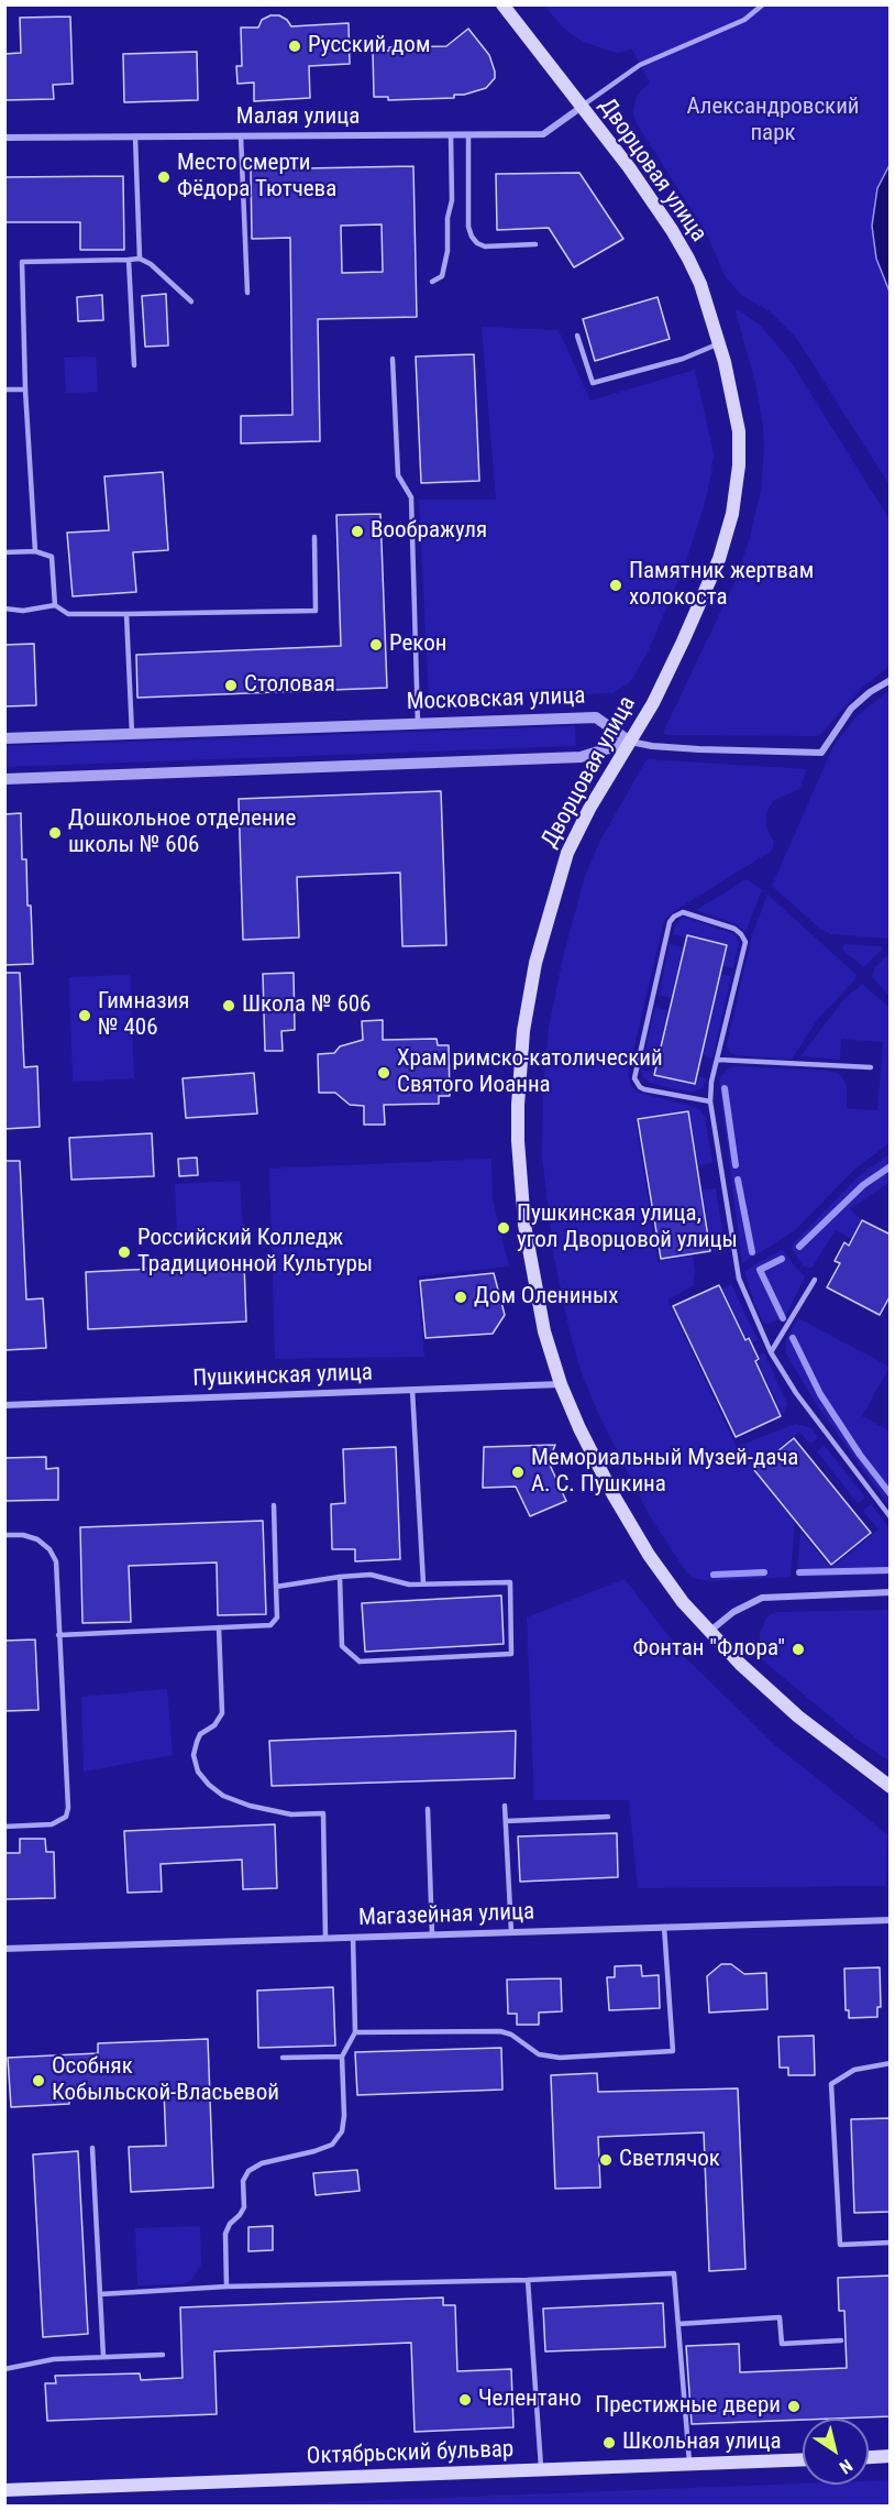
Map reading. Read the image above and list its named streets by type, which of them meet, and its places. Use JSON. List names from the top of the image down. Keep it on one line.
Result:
{"streets":{"main road":["Дворцовая улица","Октябрьский бульвар"],"street":["Малая улица","Московская улица","Пушкинская улица","Магазейная улица"]},"crossings":[["Малая улица","Дворцовая улица"],["Дворцовая улица","Московская улица"],["Дворцовая улица","Пушкинская улица"]],"parks":["Александровский парк"],"places":["Русский дом","Место смерти Фёдора Тютчева","Воображуля","Памятник жертвам холокоста","Рекон","Столовая","Дошкольное отделение школы № 606","Школа № 606","Гимназия № 406","Храм римско-католический Святого Иоанна","Пушкинская улица, угол Дворцовой улицы","Российский Колледж Традиционной Культуры","Дом Олениных","Мемориальный Музей-дача А. С. Пушкина","Фонтан \"Флора\"","Особняк Кобыльской-Власьевой","Светлячок","Челентано","Престижные двери","Школьная улица"],"north":"bottom right"}
